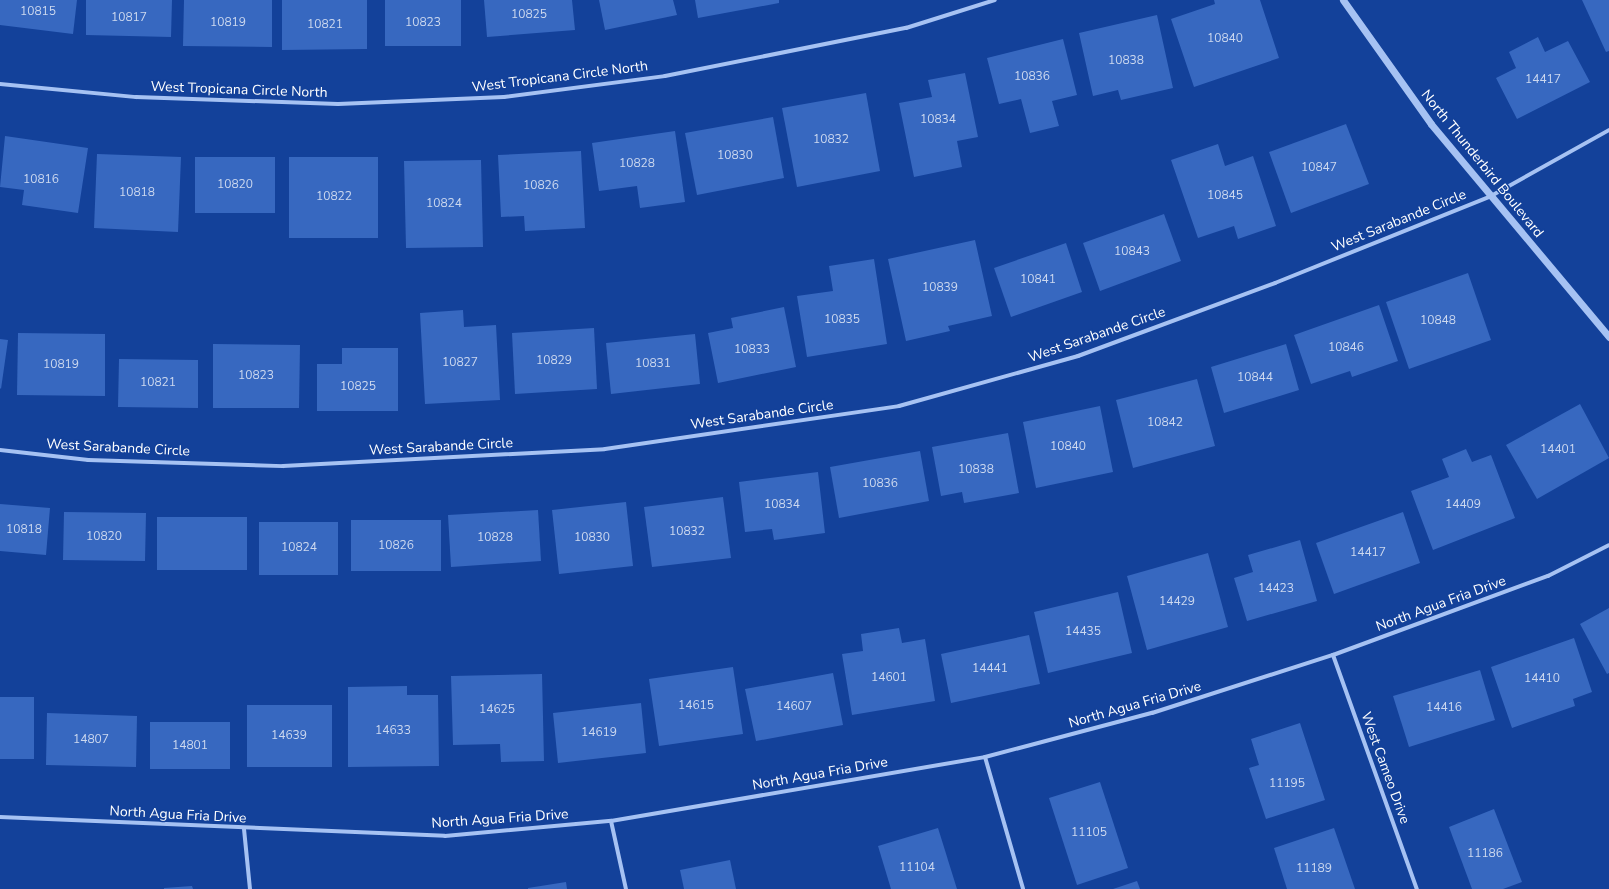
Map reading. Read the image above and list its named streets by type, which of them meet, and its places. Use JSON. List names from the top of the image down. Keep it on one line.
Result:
{"streets":{"street":["West Tropicana Circle North","North Thunderbird Boulevard","West Sarabande Circle","North Agua Fria Drive","West Cameo Drive"]},"crossings":[["North Thunderbird Boulevard","West Sarabande Circle"],["North Agua Fria Drive","West Cameo Drive"]],"house_numbers":["10815","10825","10817","10819","10823","10821","10840","10838","10836","14417","10834","10832","10830","10828","10847","10816","10820","10826","10818","10845","10822","10824","10843","10841","10839","10835","10848","10846","10833","10829","10827","10831","10819","10823","10844","10821","10825","10842","10840","14401","10838","10836","10834","14409","10818","10832","10820","10828","10830","10826","10824","14417","14423","14429","14435","14441","14601","14410","14615","14607","14416","14625","14633","14619","14639","14807","14801","11195","11105","11186","11104","11189"]}
